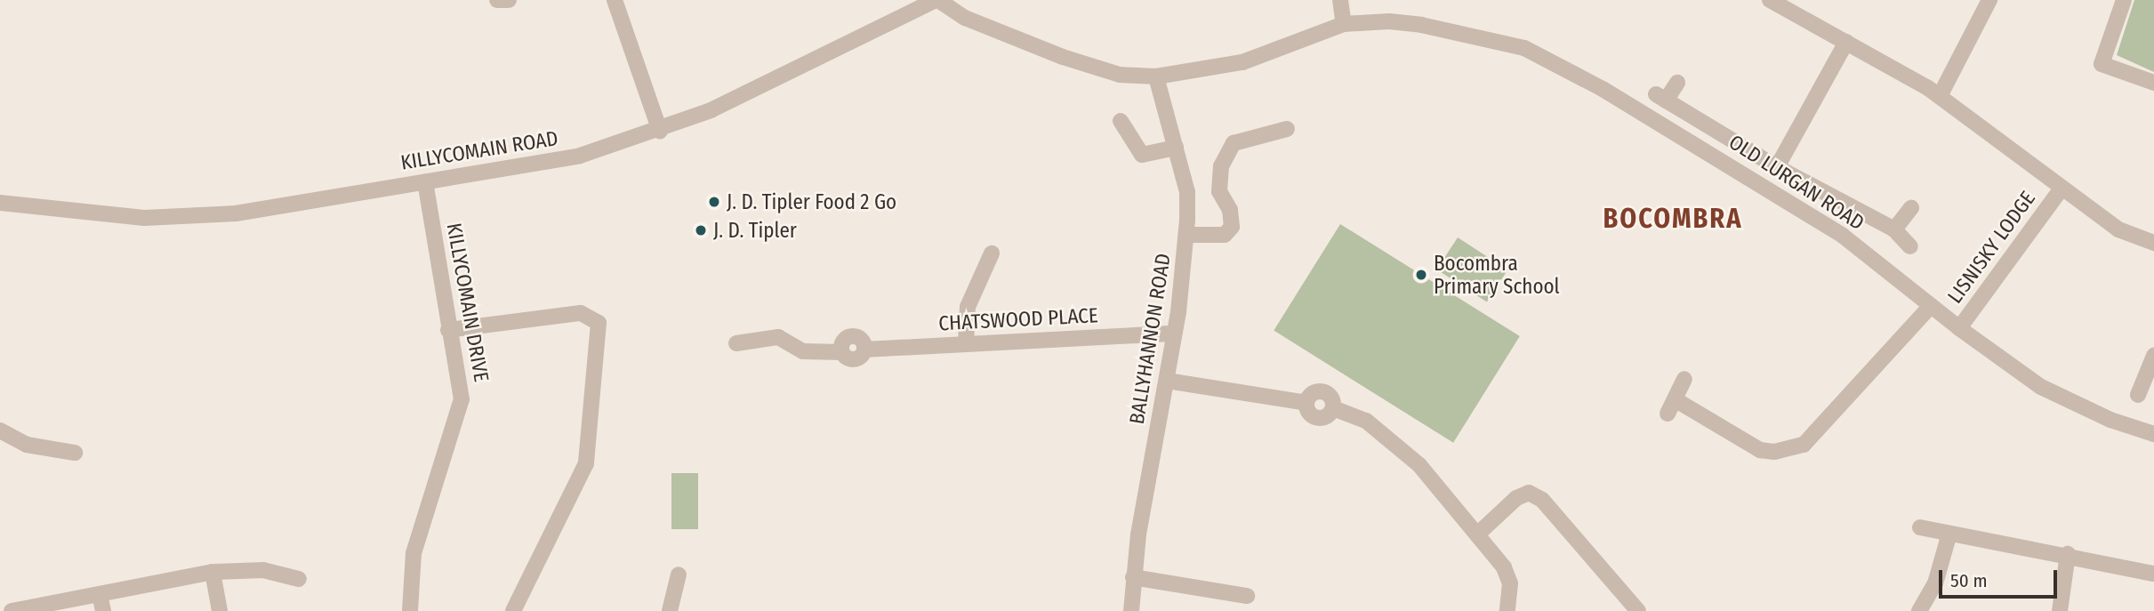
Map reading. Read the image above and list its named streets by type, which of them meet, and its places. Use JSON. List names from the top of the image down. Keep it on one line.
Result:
{"streets":{"street":["KILLYCOMAIN ROAD","OLD LURGAN ROAD","LISNISKY LODGE","KILLYCOMAIN DRIVE","CHATSWOOD PLACE","BALLYHANNON ROAD"]},"crossings":[["KILLYCOMAIN ROAD","OLD LURGAN ROAD"],["KILLYCOMAIN ROAD","KILLYCOMAIN DRIVE"],["KILLYCOMAIN ROAD","BALLYHANNON ROAD"],["OLD LURGAN ROAD","LISNISKY LODGE"],["CHATSWOOD PLACE","BALLYHANNON ROAD"]],"districts":["BOCOMBRA"],"places":["J. D. Tipler Food 2 Go","J. D. Tipler","Bocombra Primary School"],"scale_bar":"50 m"}
